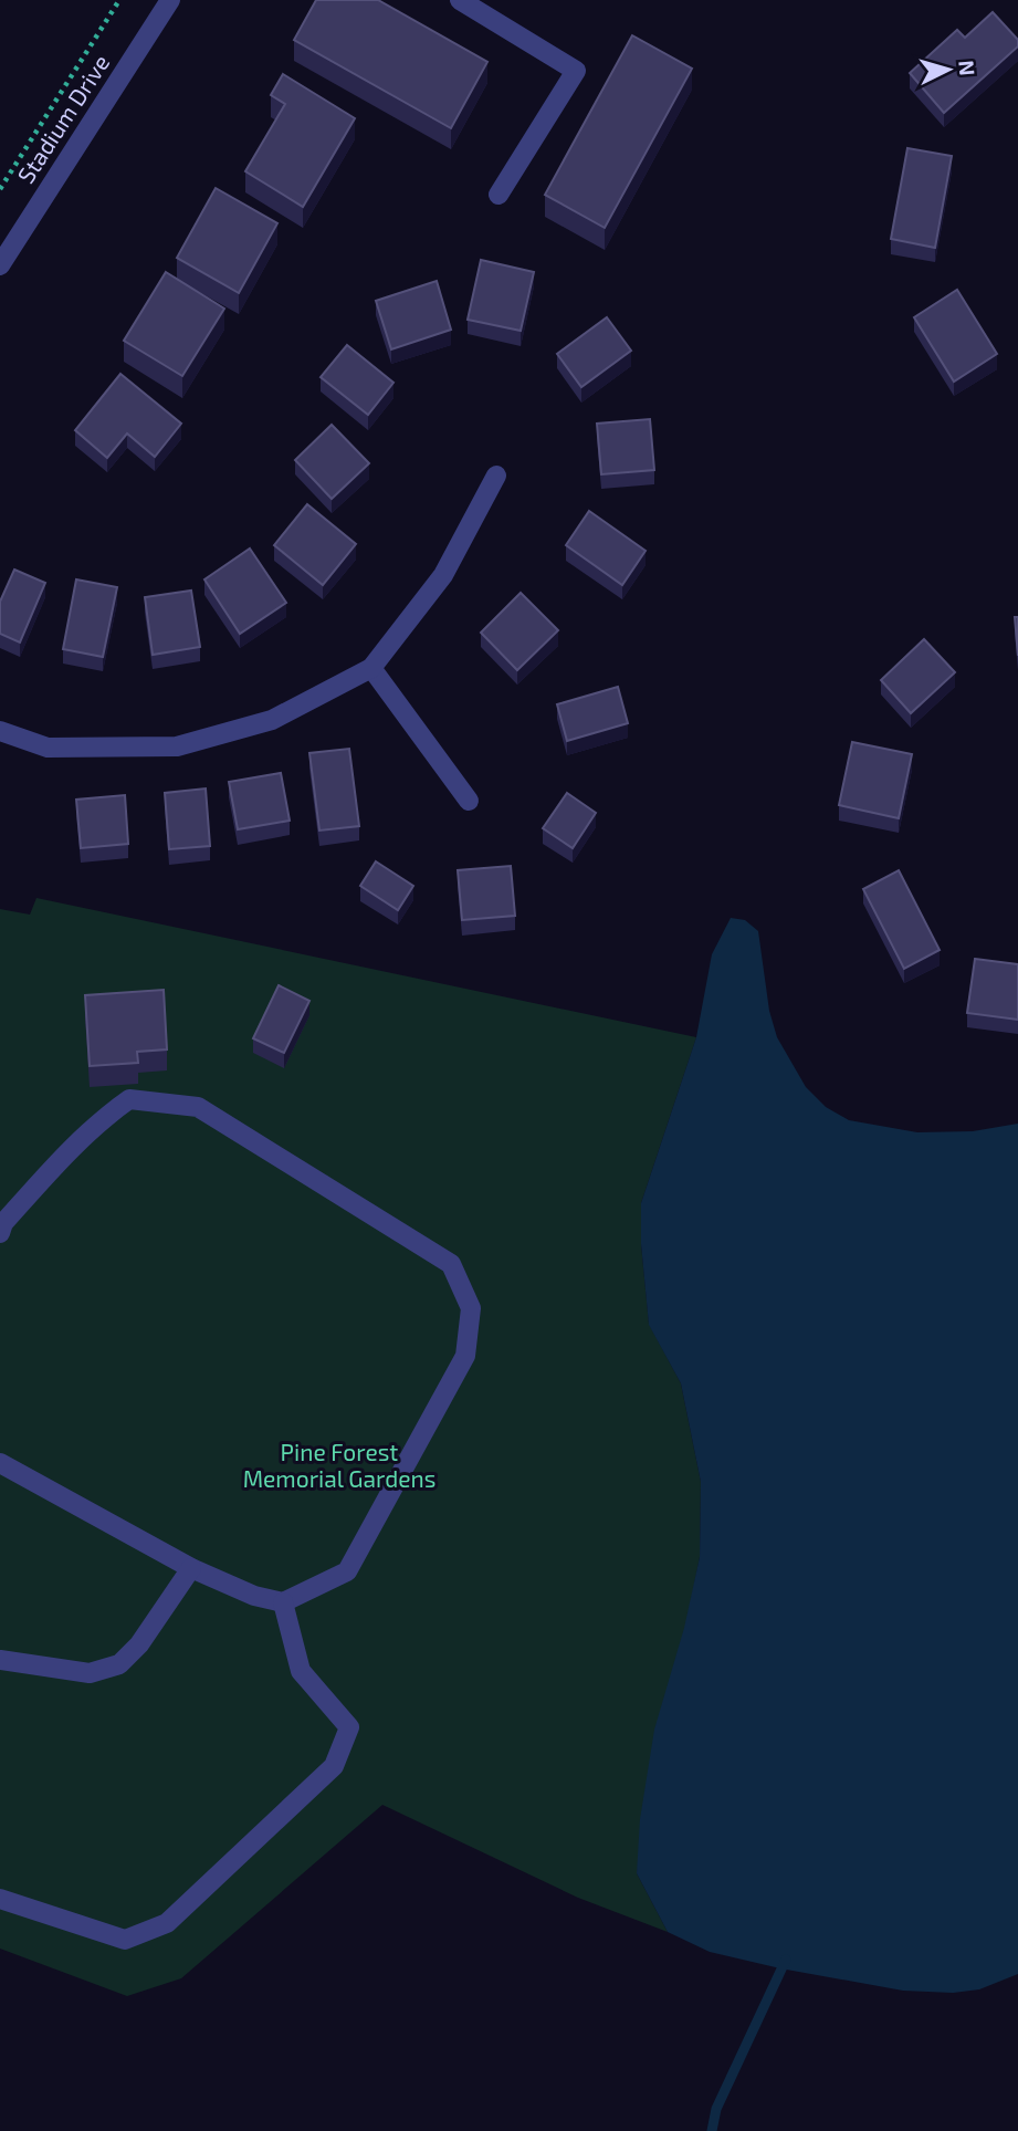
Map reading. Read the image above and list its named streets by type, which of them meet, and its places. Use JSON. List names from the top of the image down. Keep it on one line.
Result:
{"streets":{"street":["Stadium Drive"]},"parks":["Pine Forest Memorial Gardens"],"north":"right"}
